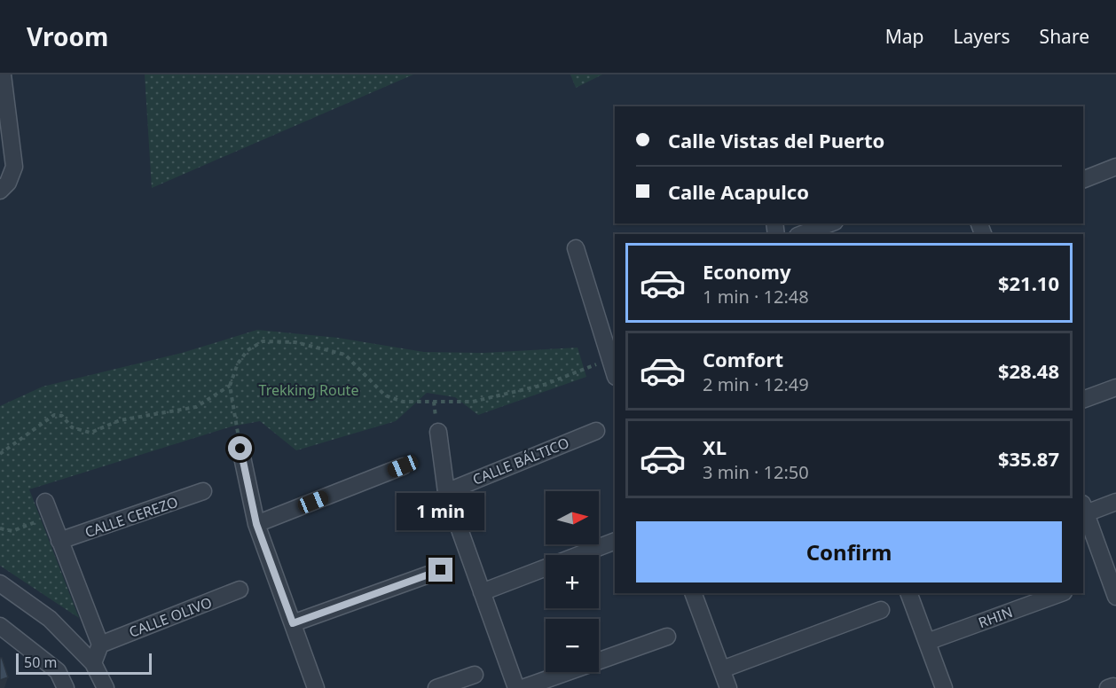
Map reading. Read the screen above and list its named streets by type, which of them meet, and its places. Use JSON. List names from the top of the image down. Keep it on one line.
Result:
{"streets":{"street":["CALLE BÁLTICO","CALLE CEREZO","CALLE OLIVO","RHIN"]},"parks":["Trekking Route"],"scale_bar":"50 m","north":"right","page":{"header":"Vroom","nav":["Map","Layers","Share"],"banner":["Calle Vistas del Puerto","Calle Acapulco"],"list":[{"name":"Economy","note":"1 min · 12:48","value":"$21.10"},{"name":"Comfort","note":"2 min · 12:49","value":"$28.48"},{"name":"XL","note":"3 min · 12:50","value":"$35.87"}],"map_buttons":["+","−"],"bubble":"1 min","buttons":"Confirm","scale":"50 m"}}
